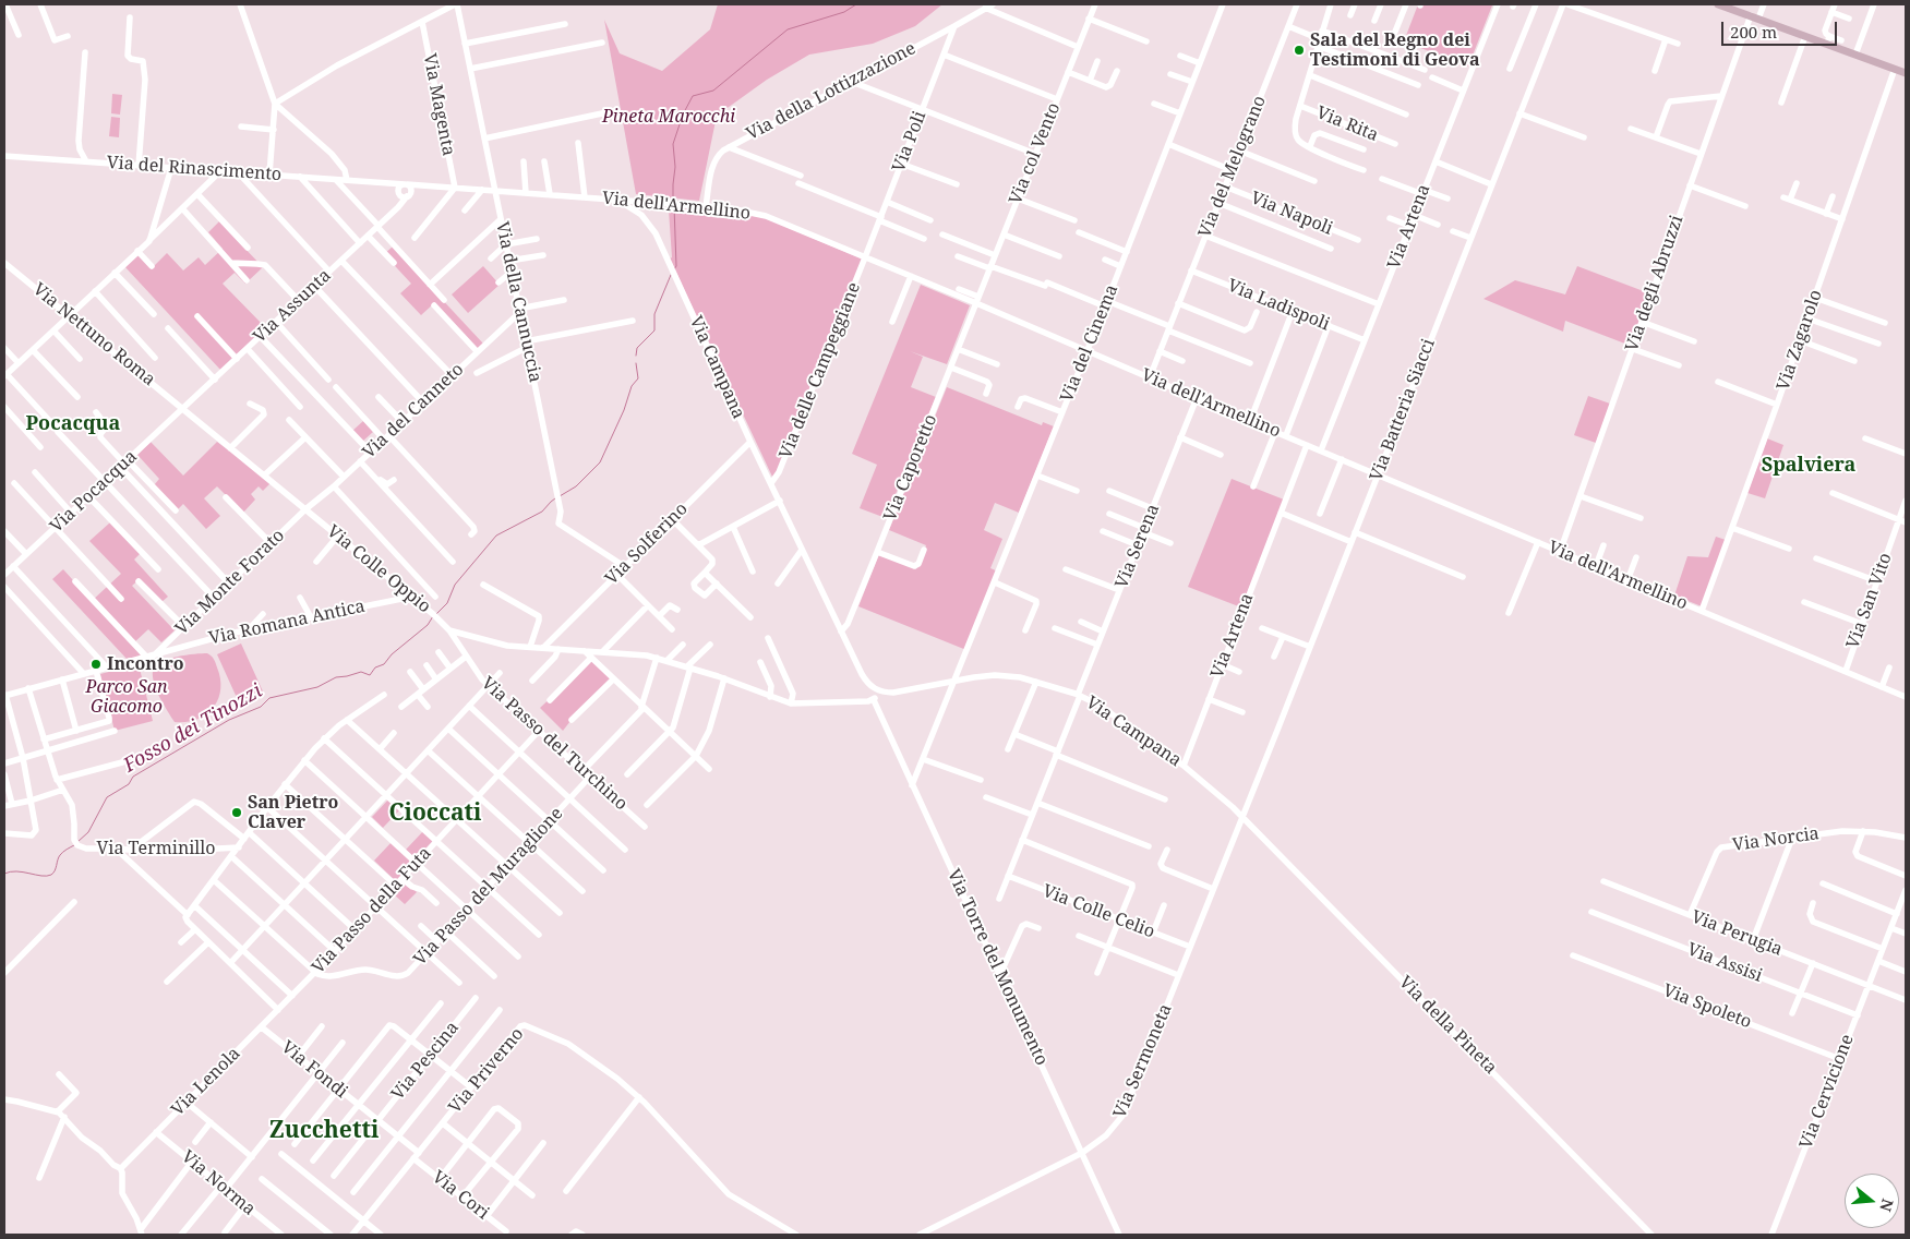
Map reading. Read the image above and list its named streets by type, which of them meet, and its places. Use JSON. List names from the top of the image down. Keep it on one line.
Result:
{"streets":{"street":["Via della Lottizzazione","Via Magenta","Via Rita","Via Poli","Via col Vento","Via del Melograno","Via del Rinascimento","Via dell'Armellino","Via Napoli","Via Artena","Via degli Abruzzi","Via della Cannuccia","Via Ladispoli","Via Assunta","Via Nettuno Roma","Via Zagarolo","Via del Cinema","Via Campana","Via delle Campeggiane","Via Batteria Siacci","Via del Canneto","Via Caporetto","Via Pocacqua","Via Solferino","Via Serena","Via Colle Oppio","Via Monte Forato","Via San Vito","Via Romana Antica","Via Passo del Turchino","Via Norcia","Via Terminillo","Via Passo del Muraglione","Via Passo della Futa","Via Colle Celio","Via Perugia","Via Assisi","Via Torre del Monumento","Via Spoleto","Via della Pineta","Via Pescina","Via Sermoneta","Via Fondi","Via Priverno","Via Lenola","Via Cervicione","Via Norma","Via Cori"]},"crossings":[["Via della Lottizzazione","Via Poli"],["Via della Lottizzazione","Via dell'Armellino"],["Via Magenta","Via del Rinascimento"],["Via Poli","Via dell'Armellino"],["Via Poli","Via delle Campeggiane"],["Via col Vento","Via dell'Armellino"],["Via col Vento","Via Caporetto"],["Via del Melograno","Via dell'Armellino"],["Via del Melograno","Via Napoli"],["Via del Melograno","Via Ladispoli"],["Via del Rinascimento","Via dell'Armellino"],["Via del Rinascimento","Via della Cannuccia"],["Via del Rinascimento","Via Assunta"],["Via dell'Armellino","Via Artena"],["Via dell'Armellino","Via degli Abruzzi"],["Via dell'Armellino","Via della Cannuccia"],["Via dell'Armellino","Via Zagarolo"],["Via dell'Armellino","Via del Cinema"],["Via dell'Armellino","Via Campana"],["Via dell'Armellino","Via delle Campeggiane"],["Via dell'Armellino","Via Batteria Siacci"],["Via dell'Armellino","Via Caporetto"],["Via dell'Armellino","Via Serena"],["Via dell'Armellino","Via San Vito"],["Via Artena","Via Ladispoli"],["Via Artena","Via Campana"],["Via della Cannuccia","Via del Canneto"],["Via della Cannuccia","Via Solferino"],["Via Assunta","Via Nettuno Roma"],["Via Assunta","Via Pocacqua"],["Via Nettuno Roma","Via Pocacqua"],["Via Nettuno Roma","Via Colle Oppio"],["Via del Cinema","Via Campana"],["Via del Cinema","Via Torre del Monumento"],["Via Campana","Via delle Campeggiane"],["Via Campana","Via Batteria Siacci"],["Via Campana","Via Caporetto"],["Via Campana","Via Solferino"],["Via Campana","Via Serena"],["Via Campana","Via della Pineta"],["Via Campana","Via Sermoneta"],["Via Batteria Siacci","Via della Pineta"],["Via Batteria Siacci","Via Sermoneta"],["Via del Canneto","Via Colle Oppio"],["Via del Canneto","Via Monte Forato"],["Via Serena","Via Colle Celio"],["Via Colle Oppio","Via Monte Forato"],["Via Colle Oppio","Via Romana Antica"],["Via Colle Oppio","Via Passo del Turchino"],["Via Monte Forato","Via Romana Antica"],["Via Romana Antica","Via Terminillo"],["Via Passo del Turchino","Via Passo del Muraglione"],["Via Passo del Turchino","Via Passo della Futa"],["Via Norcia","Via Perugia"],["Via Passo del Muraglione","Via Passo della Futa"],["Via Passo della Futa","Via Lenola"],["Via Colle Celio","Via Sermoneta"],["Via Perugia","Via Cervicione"],["Via Assisi","Via Cervicione"],["Via Torre del Monumento","Via Sermoneta"],["Via Spoleto","Via Cervicione"],["Via della Pineta","Via Sermoneta"],["Via Pescina","Via Fondi"],["Via Fondi","Via Priverno"],["Via Fondi","Via Lenola"],["Via Priverno","Via Cori"],["Via Lenola","Via Norma"]],"districts":["Pocacqua","Spalviera","Cioccati","Zucchetti"],"water":["Fosso dei Tinozzi"],"parks":["Pineta Marocchi","Parco San Giacomo"],"places":["Sala del Regno dei Testimoni di Geova","Incontro","San Pietro Claver"],"scale_bar":"200 m","north":"right"}
